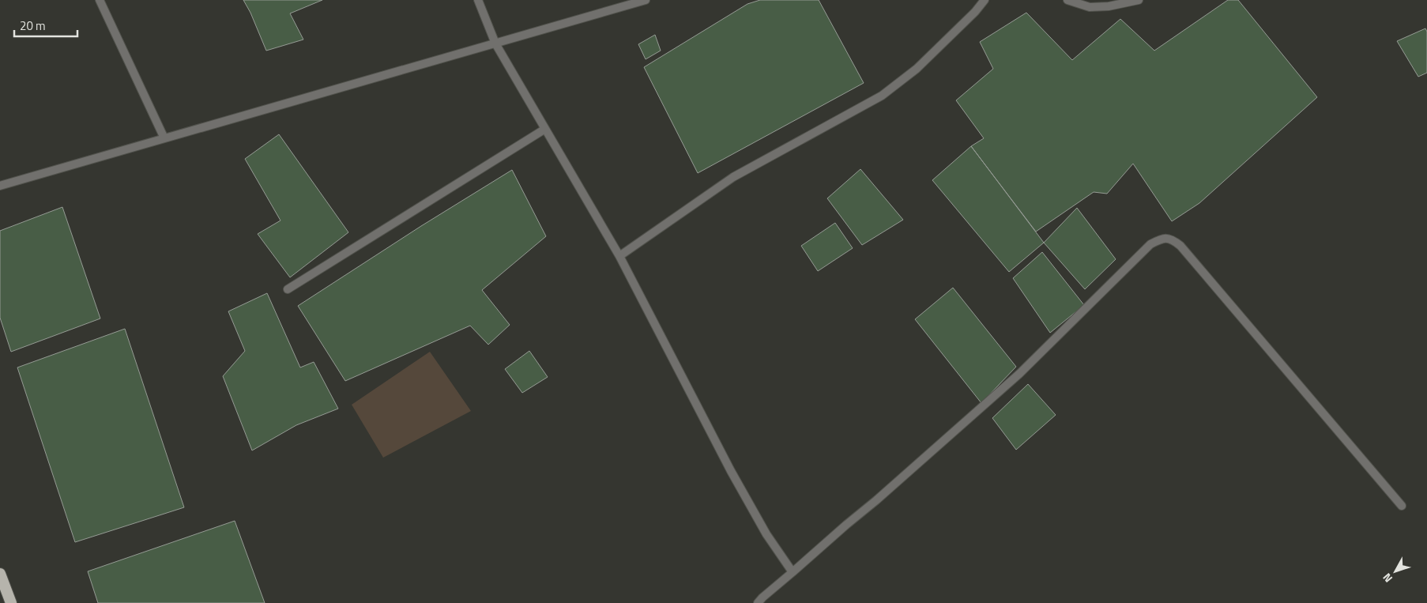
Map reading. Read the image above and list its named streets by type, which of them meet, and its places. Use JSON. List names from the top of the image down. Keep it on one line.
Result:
{"scale_bar":"20 m","north":"bottom left"}
